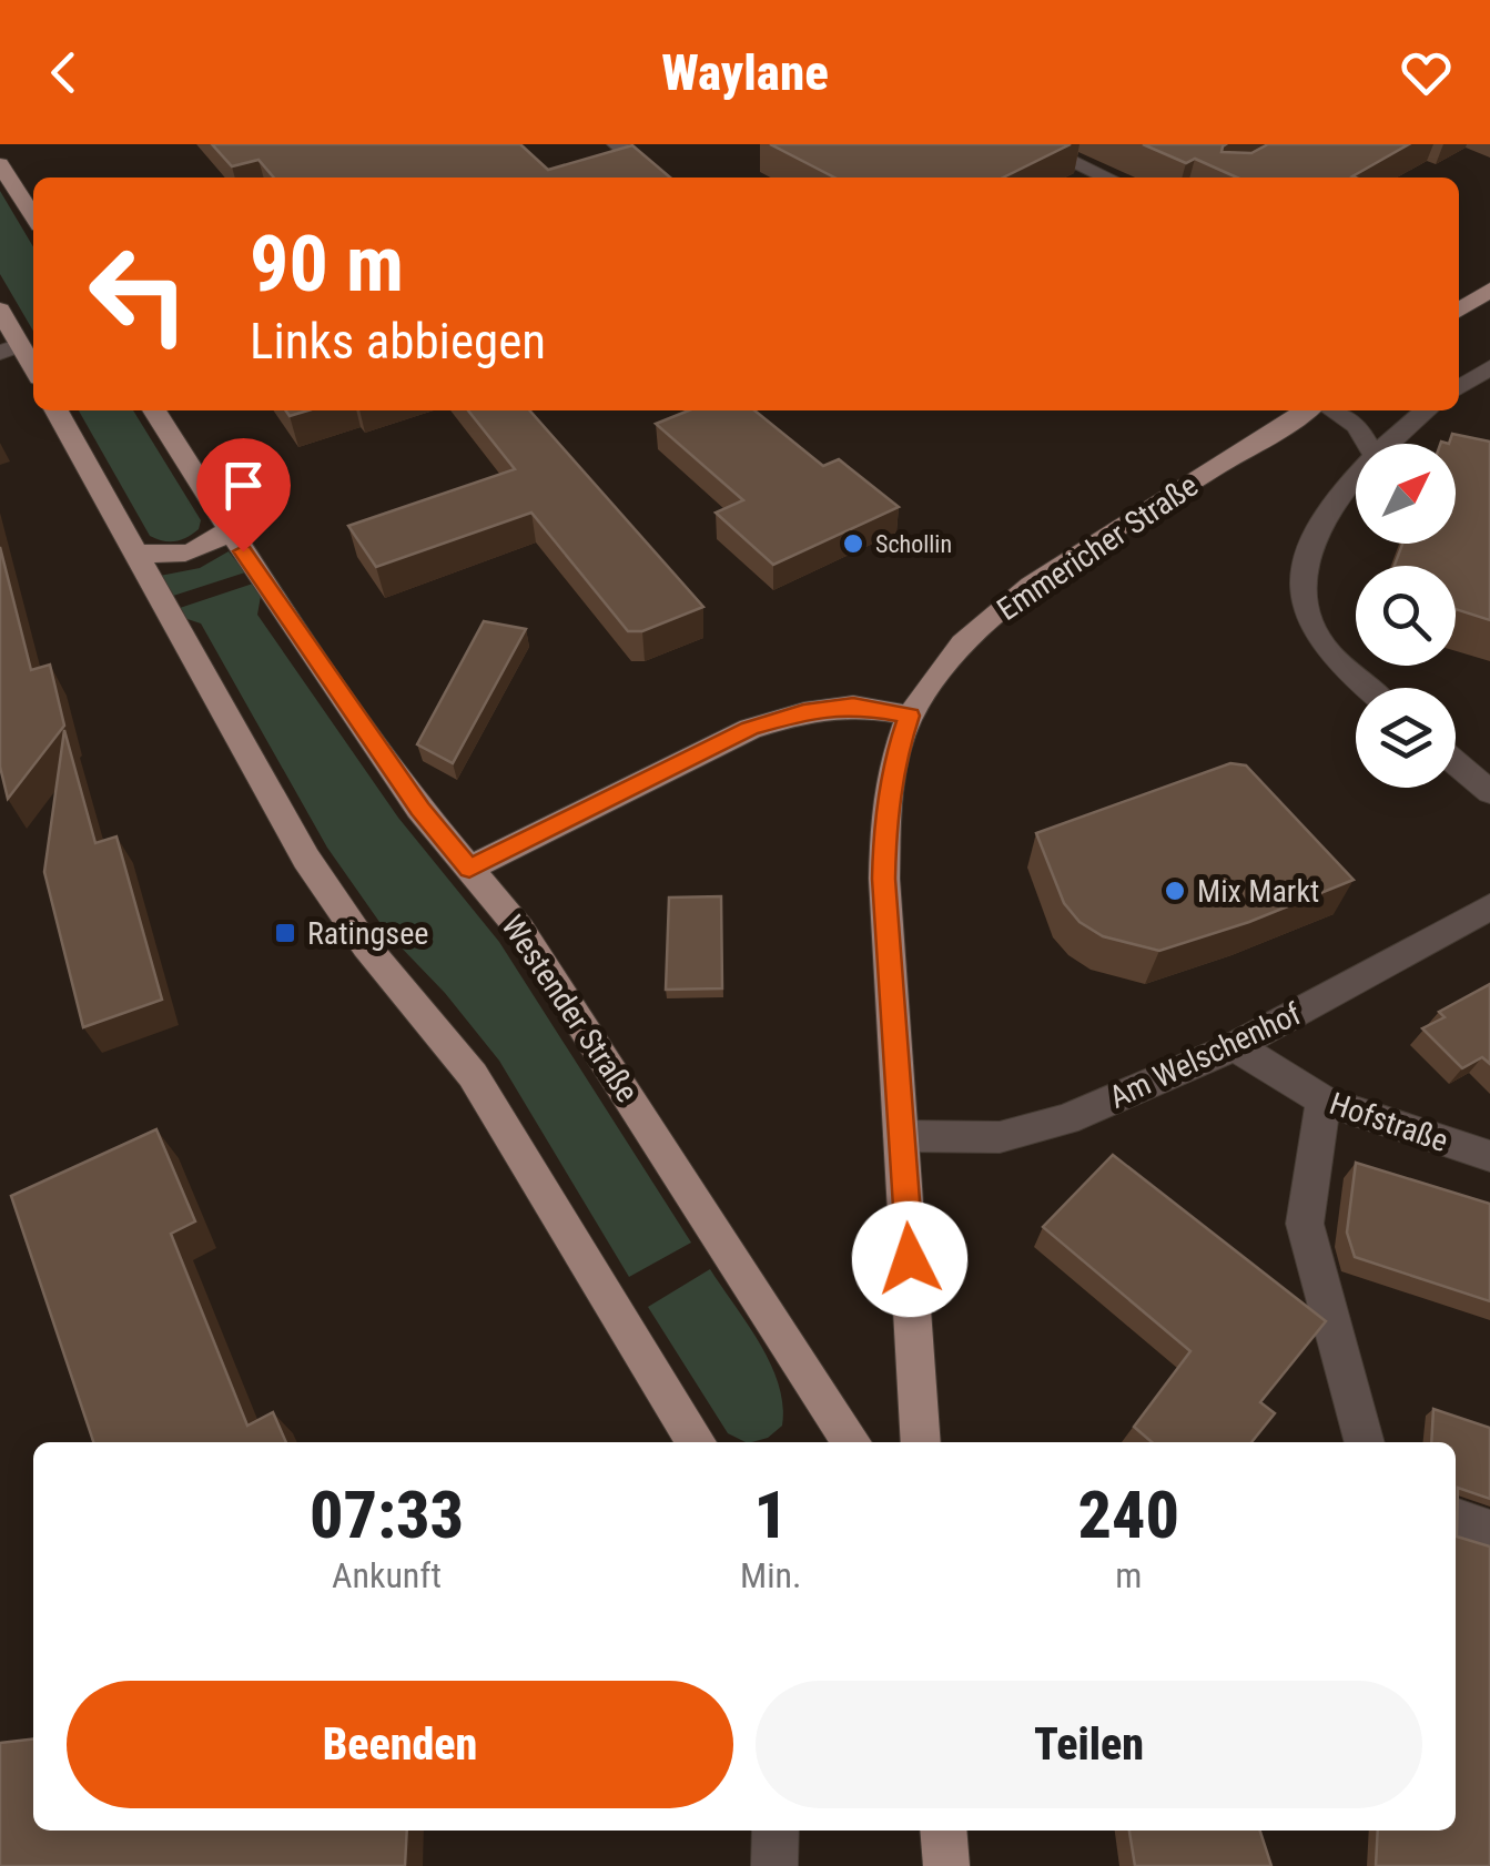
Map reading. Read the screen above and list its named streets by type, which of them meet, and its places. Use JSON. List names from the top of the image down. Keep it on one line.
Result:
{"streets":{"main road":["Emmericher Straße","Westender Straße"],"street":["Am Welschenhof","Hofstraße"]},"crossings":[["Emmericher Straße","Am Welschenhof"],["Am Welschenhof","Hofstraße"]],"places":{"other":["Schollin","Mix Markt"],"transit":["Ratingsee"]},"north":"top right","page":{"header":"Waylane","turn":["90 m","Links abbiegen"],"eta":["07:33","Ankunft","1","Min.","240","m"],"buttons":["Beenden","Teilen"]}}
